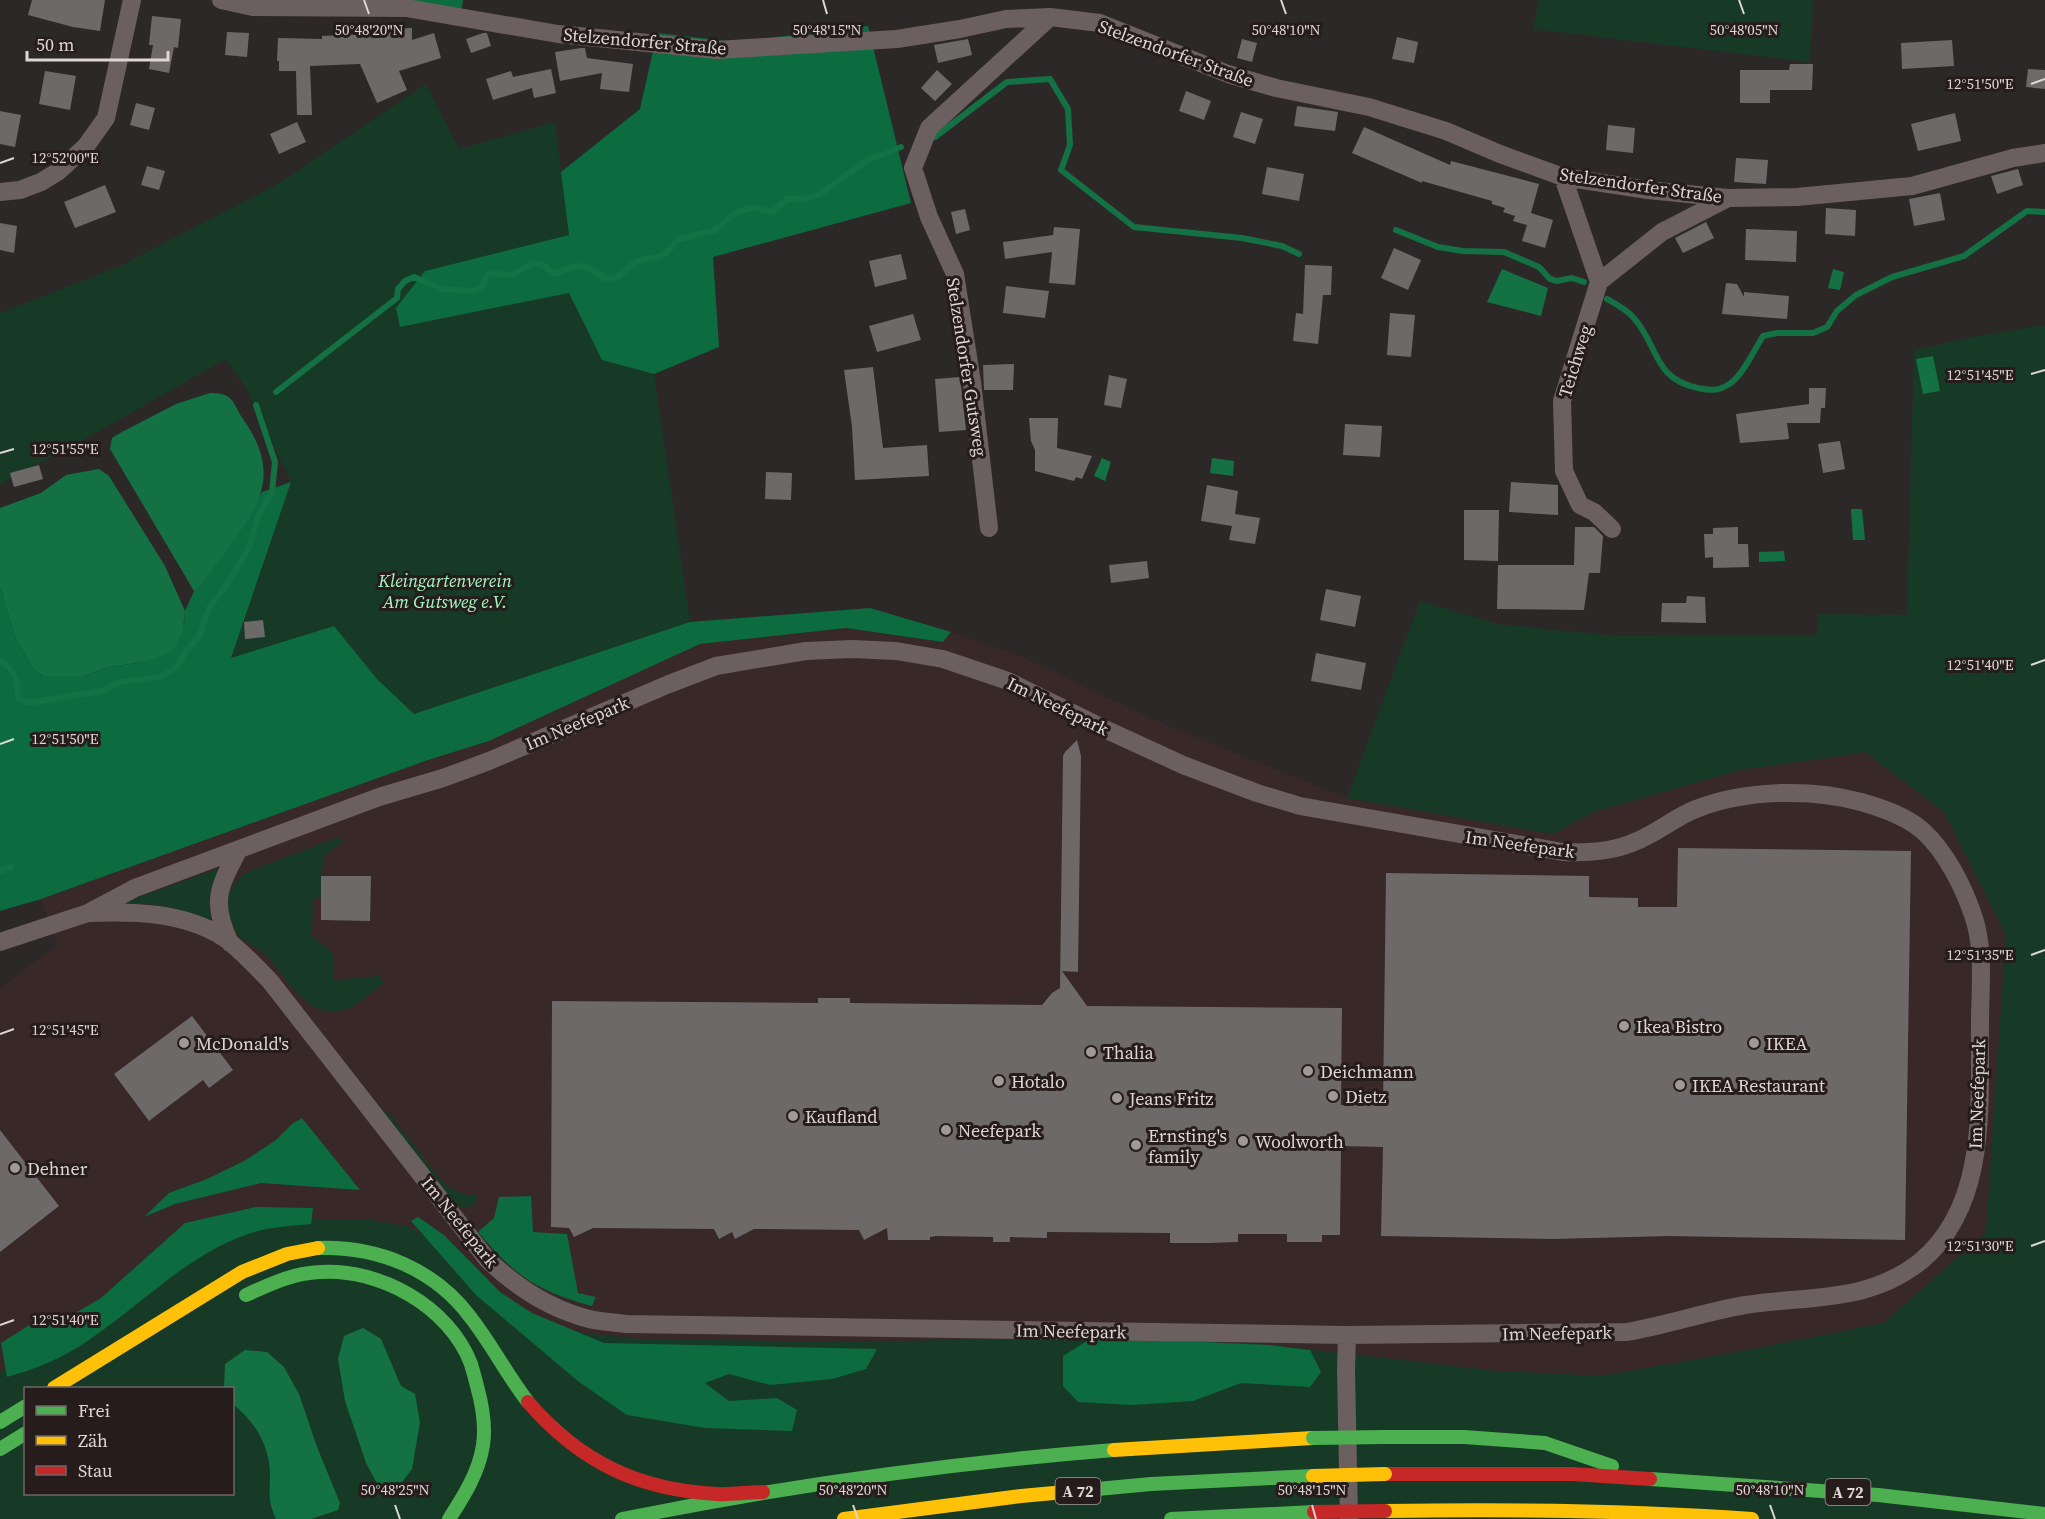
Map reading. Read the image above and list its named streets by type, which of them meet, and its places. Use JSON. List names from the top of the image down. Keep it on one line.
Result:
{"streets":{"highway":["A 72"],"street":["Stelzendorfer Straße","Teichweg","Stelzendorfer Gutsweg","Im Neefepark"]},"crossings":[["Stelzendorfer Straße","Stelzendorfer Gutsweg"]],"parks":["Kleingartenverein Am Gutsweg e.V."],"places":["Ikea Bistro","McDonald's","IKEA","Thalia","Deichmann","Hotalo","IKEA Restaurant","Dietz","Jeans Fritz","Kaufland","Neefepark","Woolworth","Ernsting's family","Dehner"],"legend":["Frei","Zäh","Stau"],"scale_bar":"50 m","coordinates":["50°48'20\"N","50°48'15\"N","50°48'10\"N","50°48'05\"N","12°51'50\"E","12°52'00\"E","12°51'45\"E","12°51'55\"E","12°51'40\"E","12°51'35\"E","12°51'30\"E","50°48'25\"N"]}
